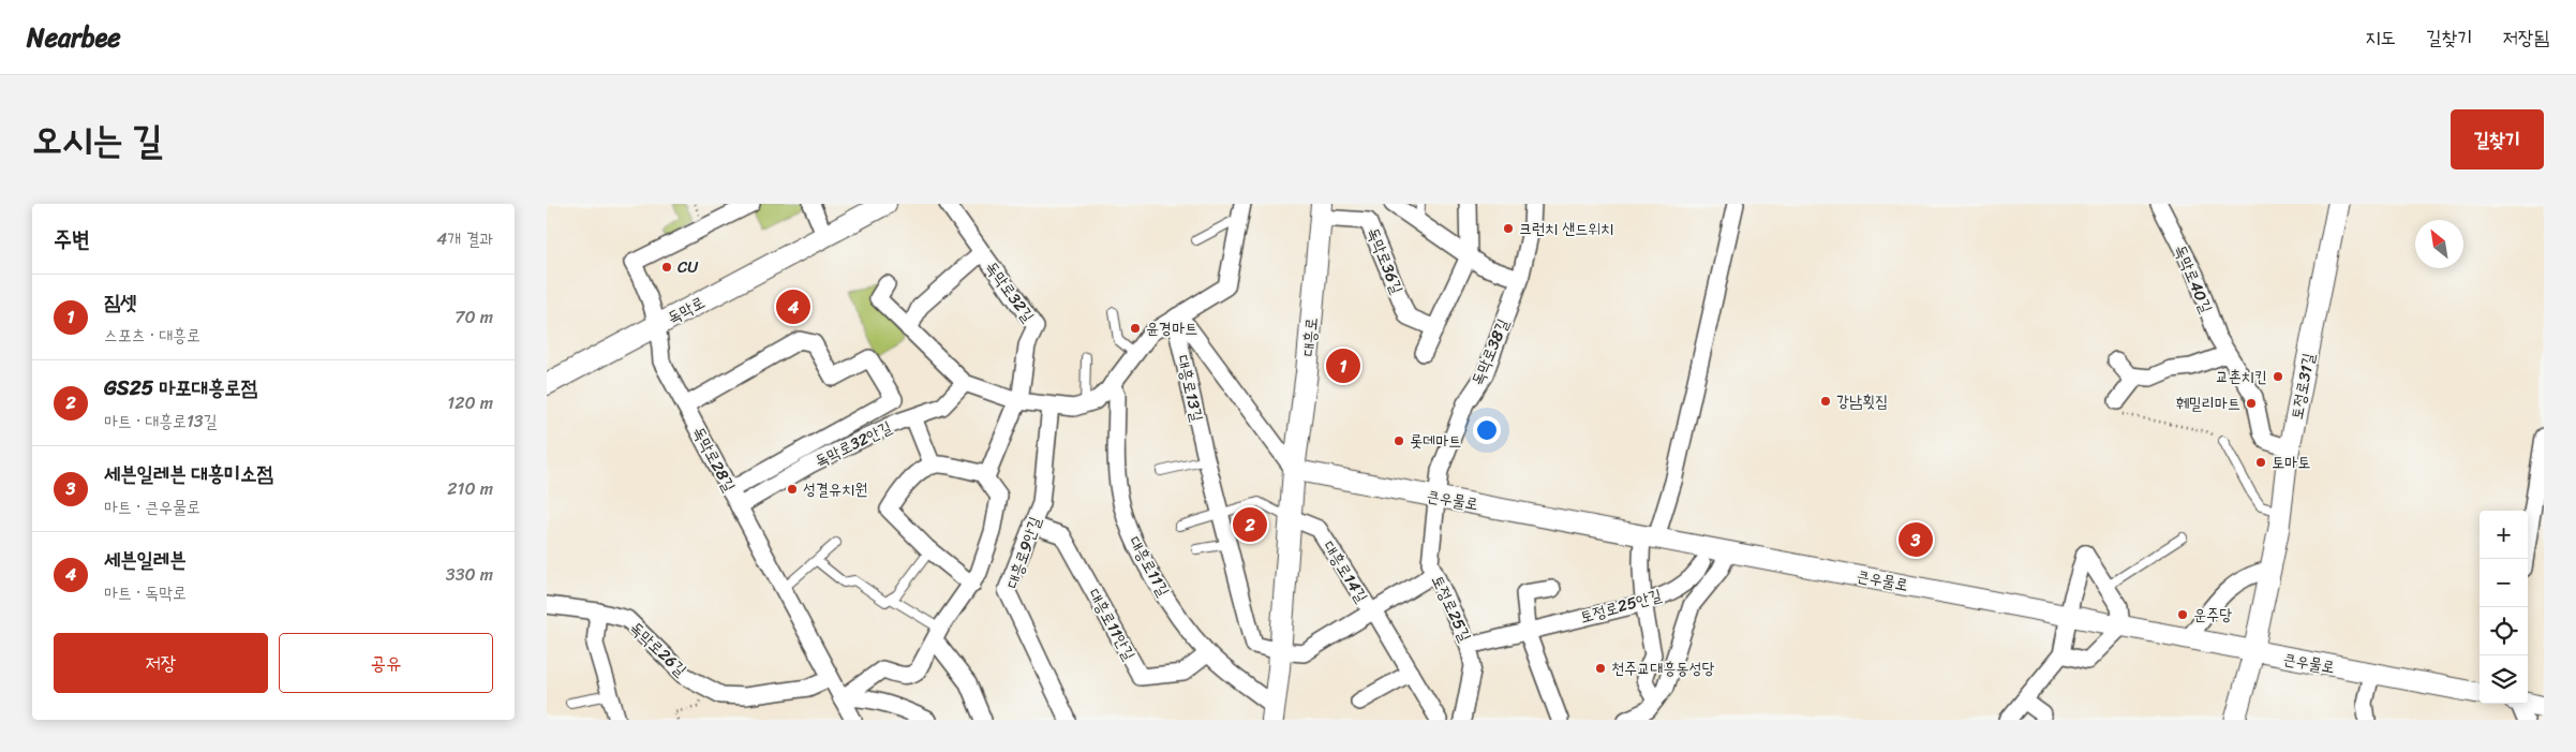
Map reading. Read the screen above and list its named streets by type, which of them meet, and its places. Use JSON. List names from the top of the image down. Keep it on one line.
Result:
{"streets":{"main road":["독막로","대흥로"],"street":["독막로36길","독막로40길","독막로32길","독막로38길","토정로31길","대흥로13길","독막로32안길","독막로28길","큰우물로","대흥로9안길","대흥로11길","대흥로14길","토정로25안길","토정로25길","대흥로11안길","독막로26길"]},"crossings":[["독막로36길","대흥로"],["독막로36길","독막로38길"],["독막로40길","토정로31길"],["독막로","독막로28길"],["대흥로","대흥로13길"],["대흥로","큰우물로"],["대흥로","대흥로11길"],["대흥로","대흥로14길"],["독막로38길","큰우물로"],["독막로38길","토정로25길"],["토정로31길","큰우물로"],["독막로32안길","독막로28길"],["독막로28길","독막로26길"],["큰우물로","토정로25길"],["대흥로9안길","대흥로11안길"],["대흥로11길","대흥로11안길"],["대흥로14길","토정로25길"],["토정로25안길","토정로25길"]],"places":["크런치 샌드위치","CU","윤경마트","교촌치킨","강남횟집","훼밀리마트","롯데마트","토마토","성결유치원","운주당","천주교대흥동성당"],"north":"top left","page":{"header":"Nearbee","nav":["지도","길찾기","저장됨"],"title":"오시는 길","buttons":["길찾기",["저장","공유"]],"heading":["주변","4개 결과"],"list":[{"mark":"1","name":"짐셋","note":"스포츠 · 대흥로","value":"70 m"},{"mark":"2","name":"GS25 마포대흥로점","note":"마트 · 대흥로13길","value":"120 m"},{"mark":"3","name":"세븐일레븐 대흥미소점","note":"마트 · 큰우물로","value":"210 m"},{"mark":"4","name":"세븐일레븐","note":"마트 · 독막로","value":"330 m"}],"pins":["4","1","2","3"],"map_buttons":["+","−"]}}
